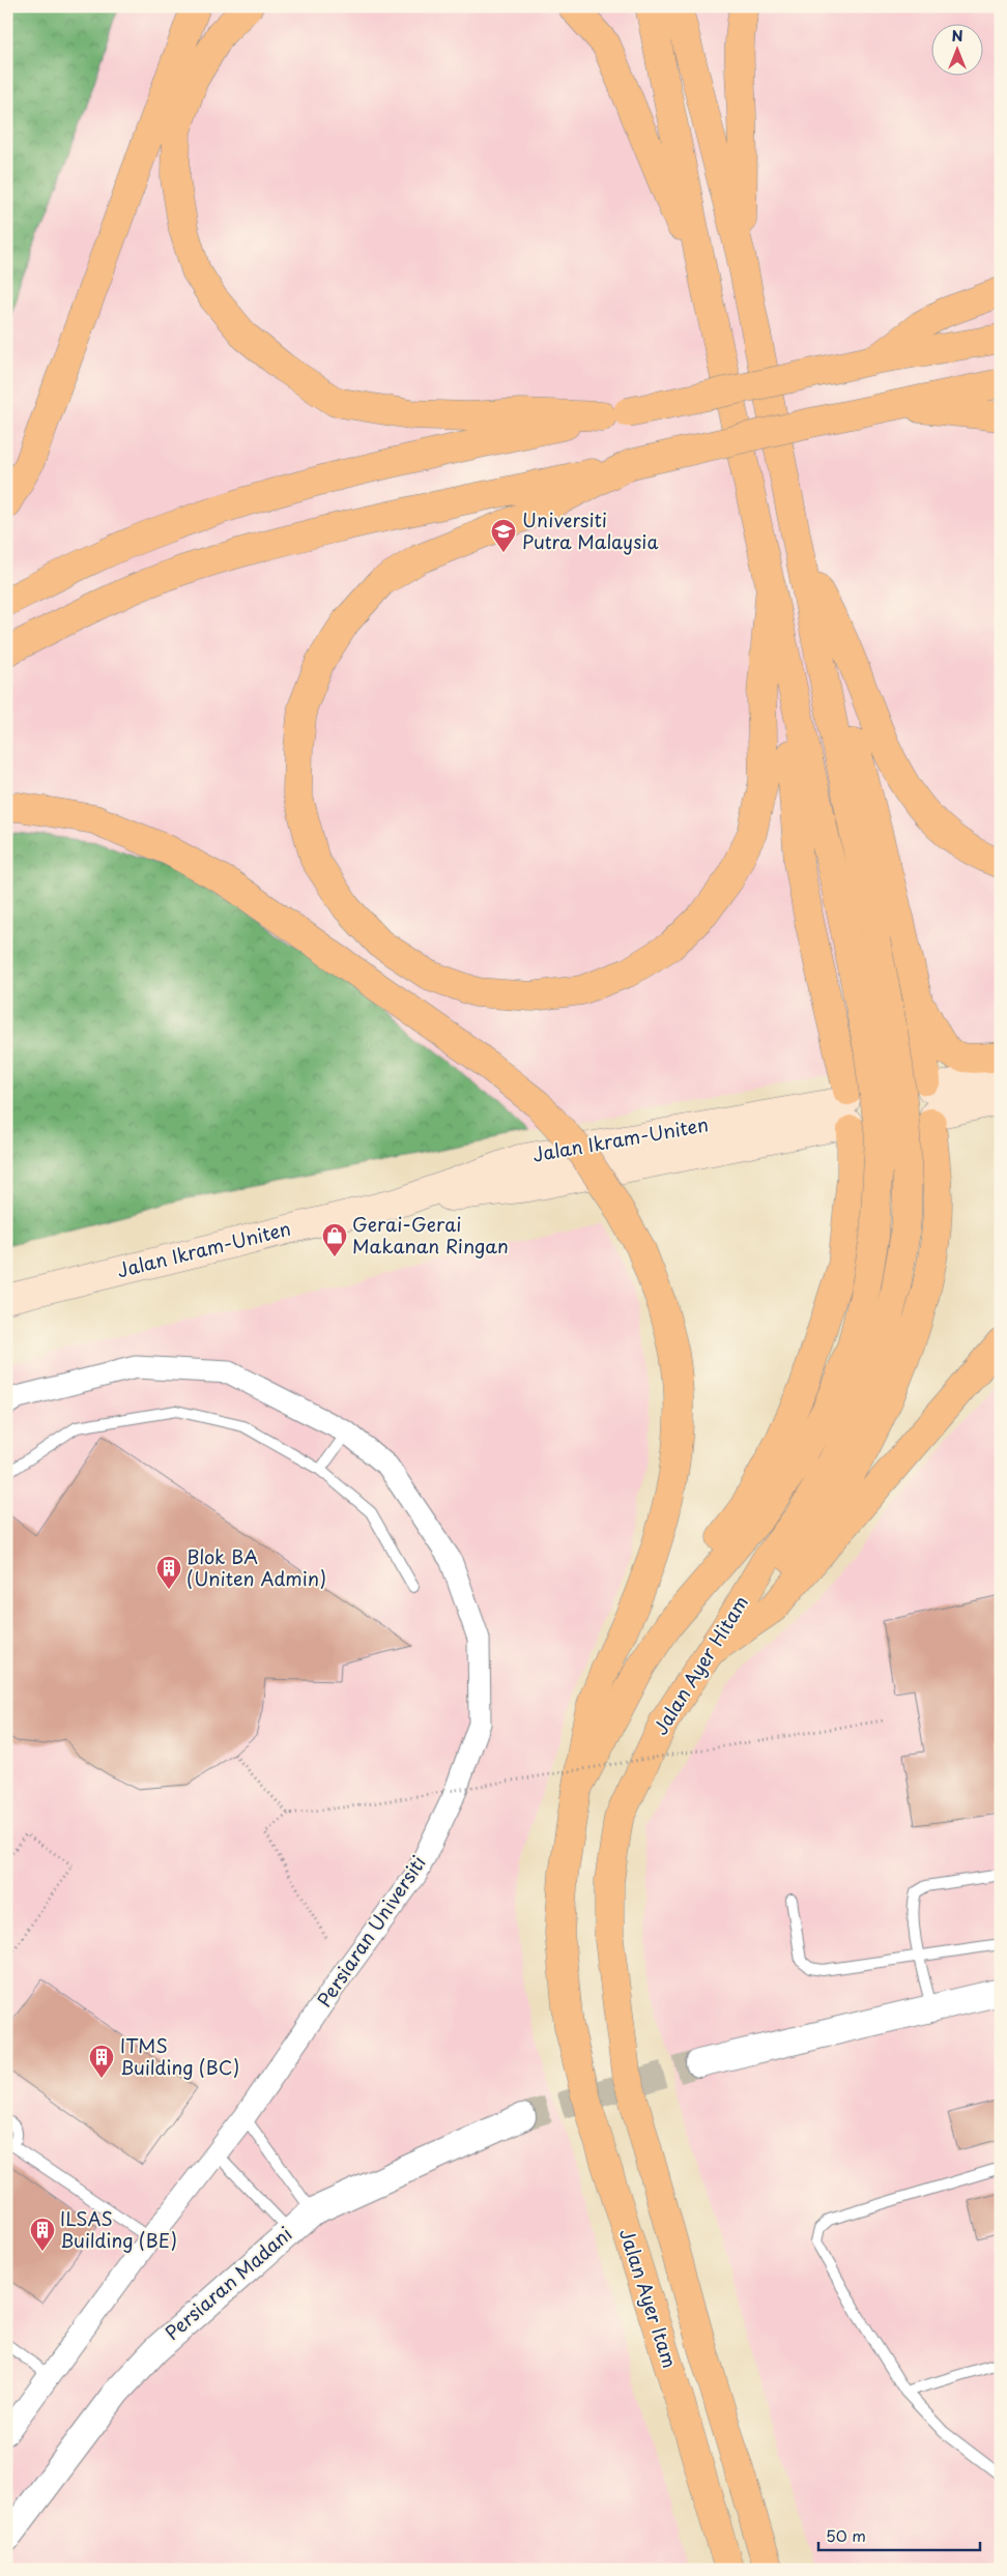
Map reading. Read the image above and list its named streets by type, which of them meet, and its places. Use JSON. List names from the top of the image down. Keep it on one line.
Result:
{"streets":{"main road":["Jalan Ikram-Uniten","Jalan Ayer Hitam","Jalan Ayer Itam"],"street":["Persiaran Universiti","Persiaran Madani"]},"crossings":[["Jalan Ayer Hitam","Jalan Ayer Itam"]],"places":{"school or university":["Universiti Putra Malaysia"],"shop":["Gerai-Gerai Makanan Ringan"],"building":["Blok BA (Uniten Admin)","ITMS Building (BC)","ILSAS Building (BE)"]},"scale_bar":"50 m","north":"top"}
